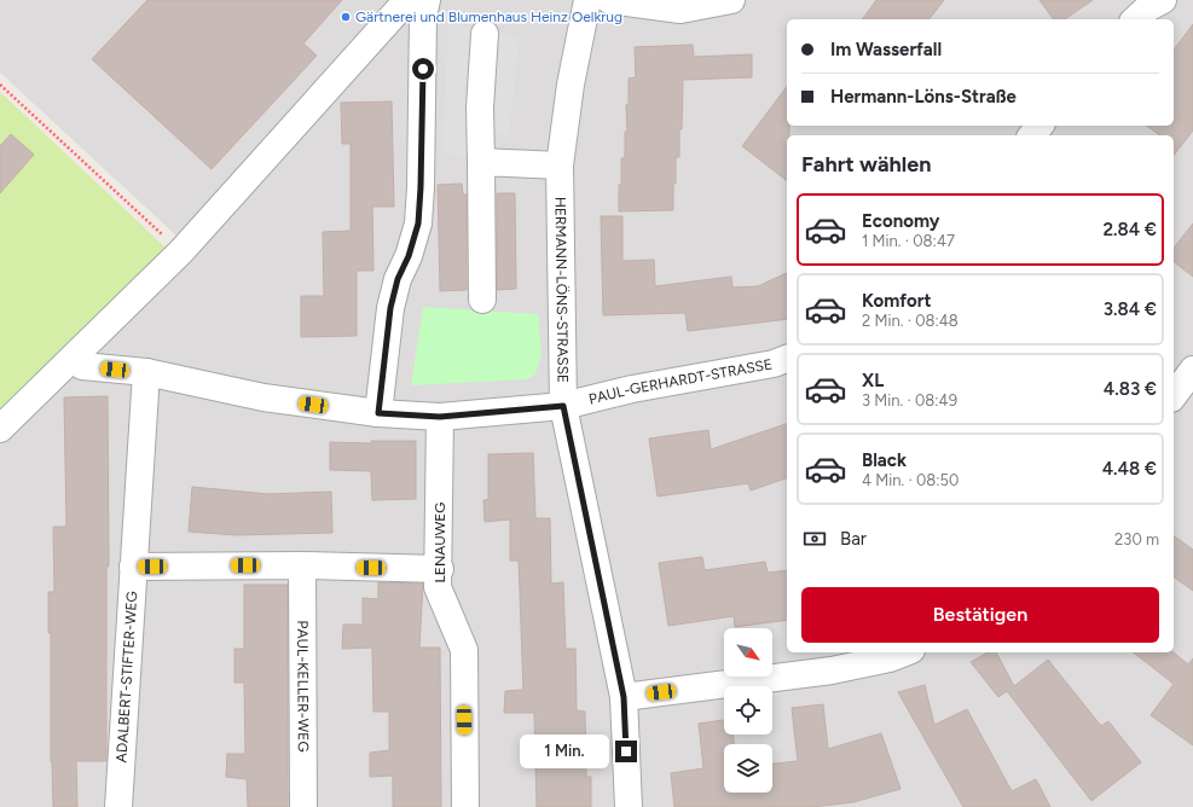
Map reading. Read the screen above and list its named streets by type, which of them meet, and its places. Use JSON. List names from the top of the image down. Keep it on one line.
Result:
{"streets":{"street":["HERMANN-LÖNS-STRASSE","PAUL-GERHARDT-STRASSE","LENAUWEG","ADALBERT-STIFTER-WEG","PAUL-KELLER-WEG"]},"crossings":[["HERMANN-LÖNS-STRASSE","PAUL-GERHARDT-STRASSE"],["PAUL-GERHARDT-STRASSE","LENAUWEG"],["PAUL-GERHARDT-STRASSE","ADALBERT-STIFTER-WEG"]],"places":["Gärtnerei und Blumenhaus Heinz Oelkrug"],"north":"bottom right","page":{"banner":["Im Wasserfall","Hermann-Löns-Straße"],"heading":"Fahrt wählen","list":[{"name":"Economy","note":"1 Min. · 08:47","value":"2.84 €"},{"name":"Komfort","note":"2 Min. · 08:48","value":"3.84 €"},{"name":"XL","note":"3 Min. · 08:49","value":"4.83 €"},{"name":"Black","note":"4 Min. · 08:50","value":"4.48 €"}],"pay":["Bar","230 m"],"buttons":"Bestätigen","bubble":"1 Min."}}
